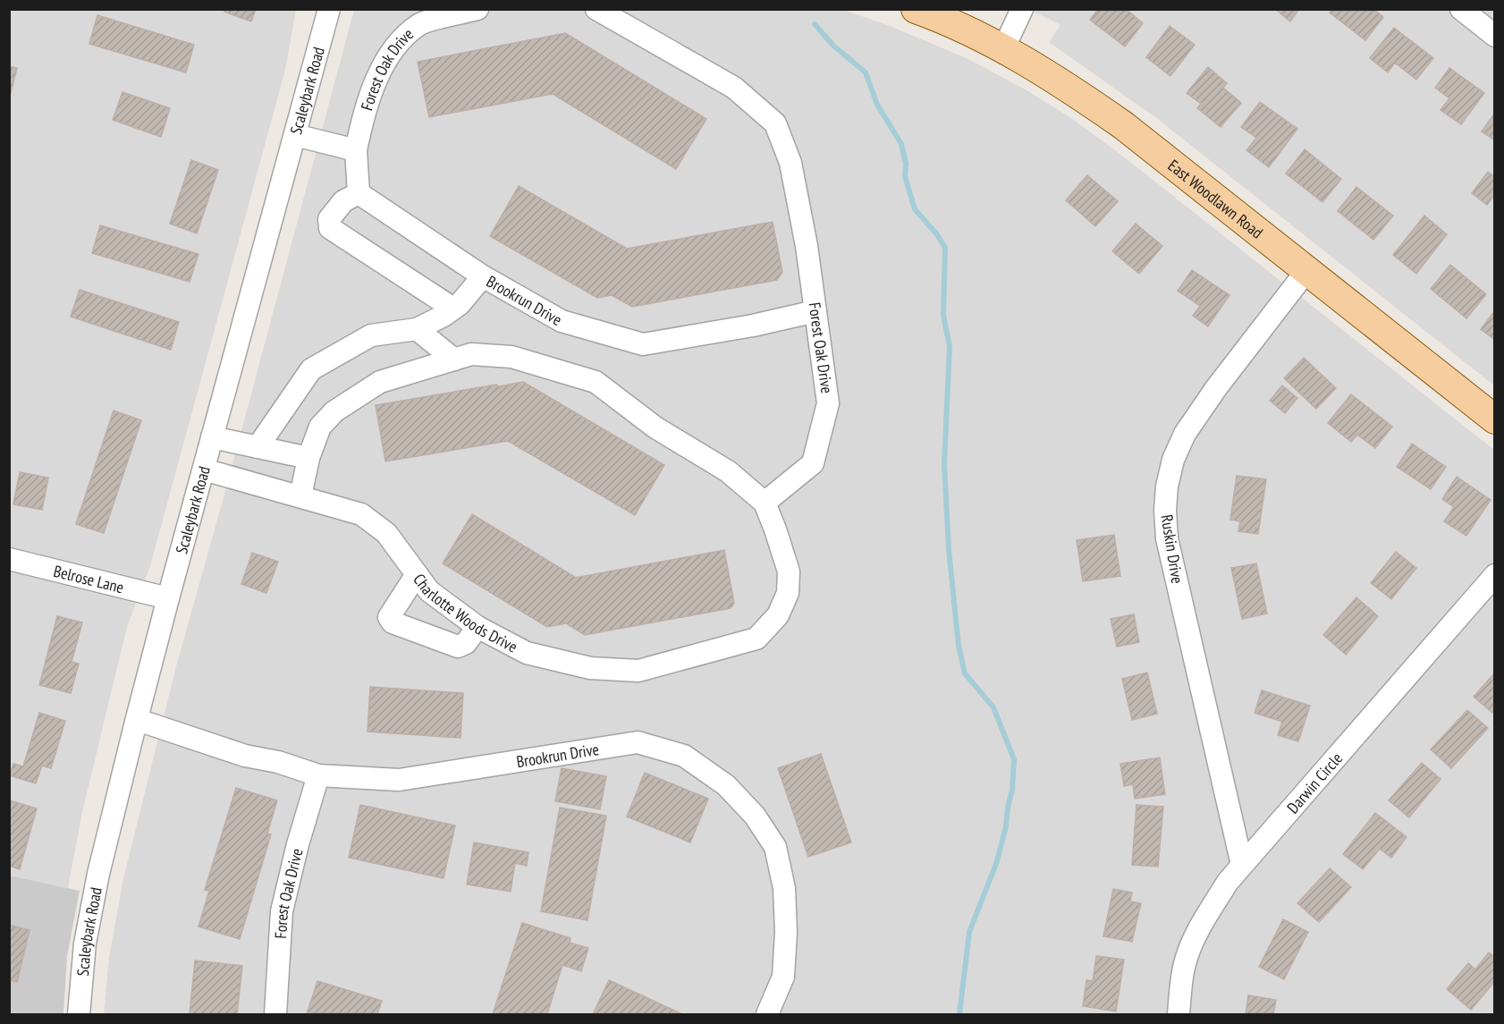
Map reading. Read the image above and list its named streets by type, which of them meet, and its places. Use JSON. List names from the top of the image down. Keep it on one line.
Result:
{"streets":{"main road":["East Woodlawn Road"],"street":["Forest Oak Drive","Scaleybark Road","Brookrun Drive","Ruskin Drive","Belrose Lane","Charlotte Woods Drive","Darwin Circle"]},"crossings":[["Forest Oak Drive","Brookrun Drive"],["Forest Oak Drive","Charlotte Woods Drive"],["Scaleybark Road","Brookrun Drive"],["Scaleybark Road","Belrose Lane"],["Scaleybark Road","Charlotte Woods Drive"],["East Woodlawn Road","Ruskin Drive"],["Ruskin Drive","Darwin Circle"]]}
